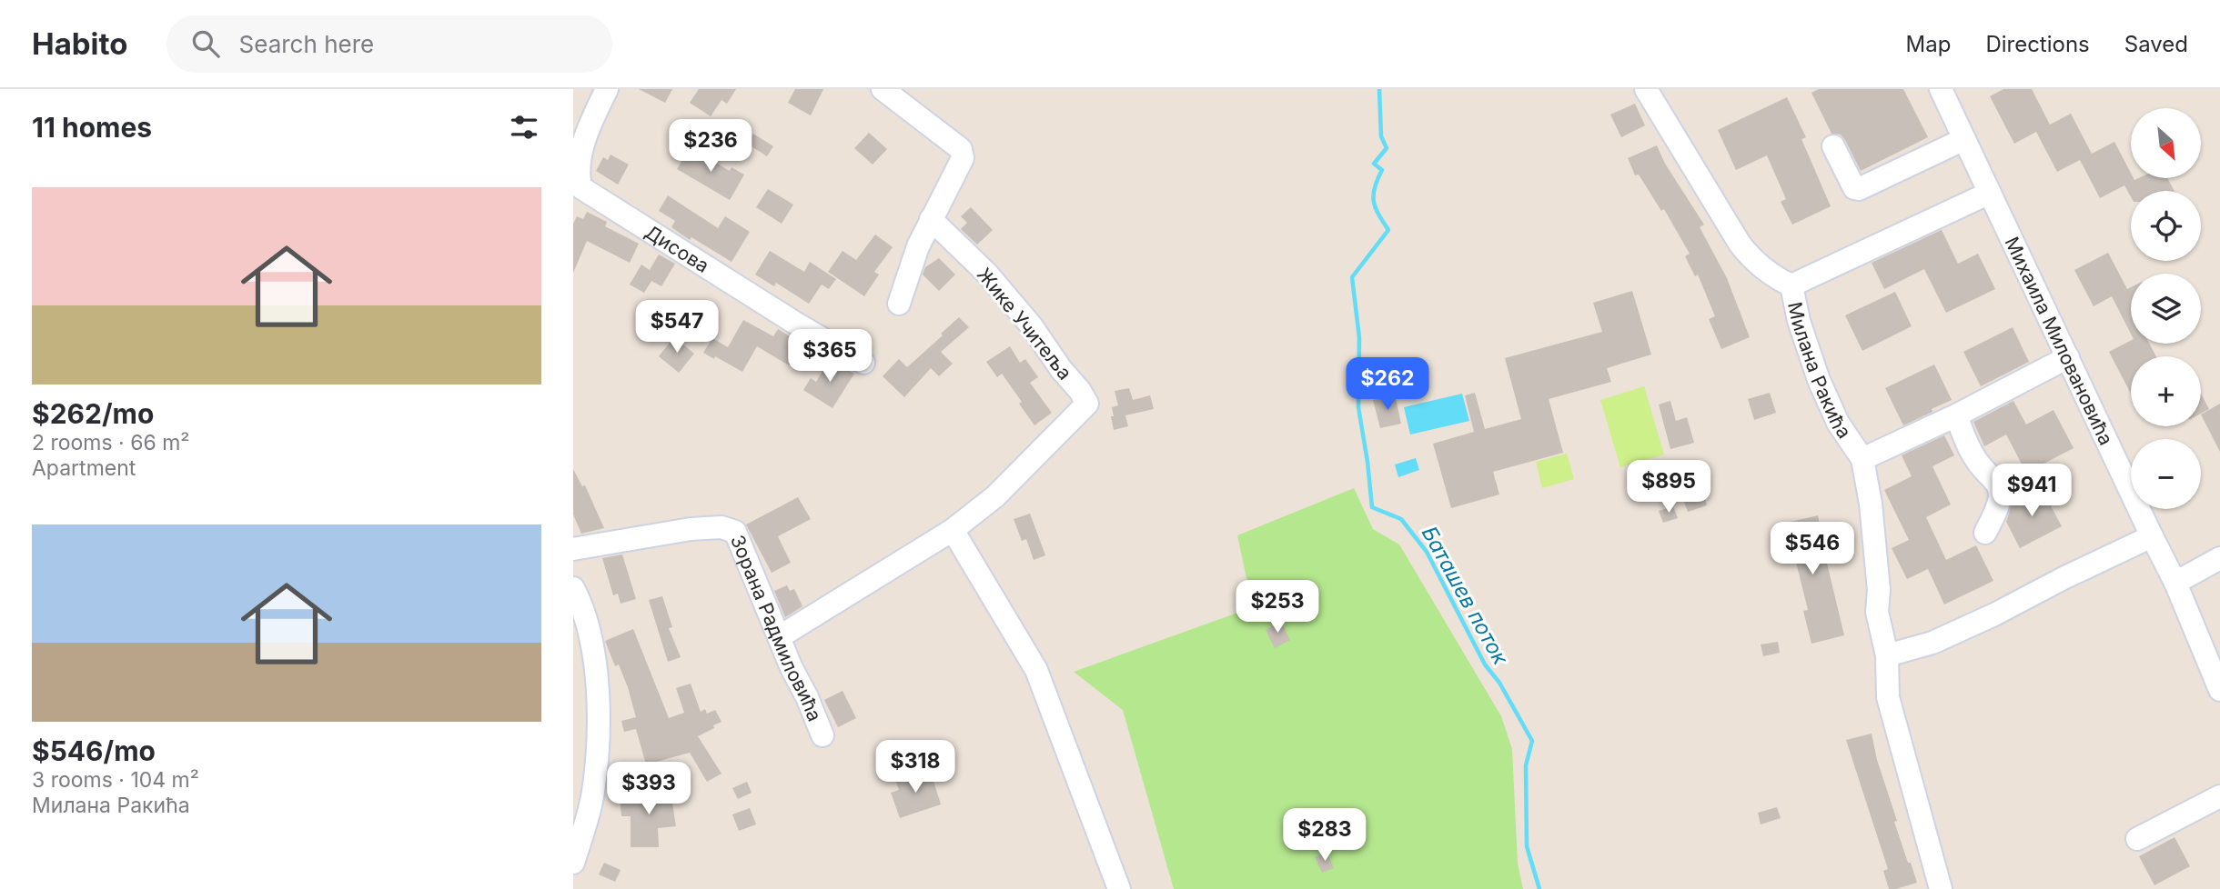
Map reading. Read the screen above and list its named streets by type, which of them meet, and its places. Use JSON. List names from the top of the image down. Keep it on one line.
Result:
{"streets":{"street":["Дисова","Жике Учитеља","Михаила Миловановића","Милана Ракића","Зорана Радмиловића"]},"water":["Баташев поток"],"north":"bottom right","page":{"header":"Habito","search":"Search here","nav":["Map","Directions","Saved"],"heading":"11 homes","map_buttons":["+","−"],"price":["$236","$547","$365","$262","$895","$941","$546","$253","$318","$393","$283"],"list":[{"name":"$262/mo","note":"2 rooms · 66 m² · Apartment"},{"name":"$546/mo","note":"3 rooms · 104 m² · Милана Ракића"}]}}
